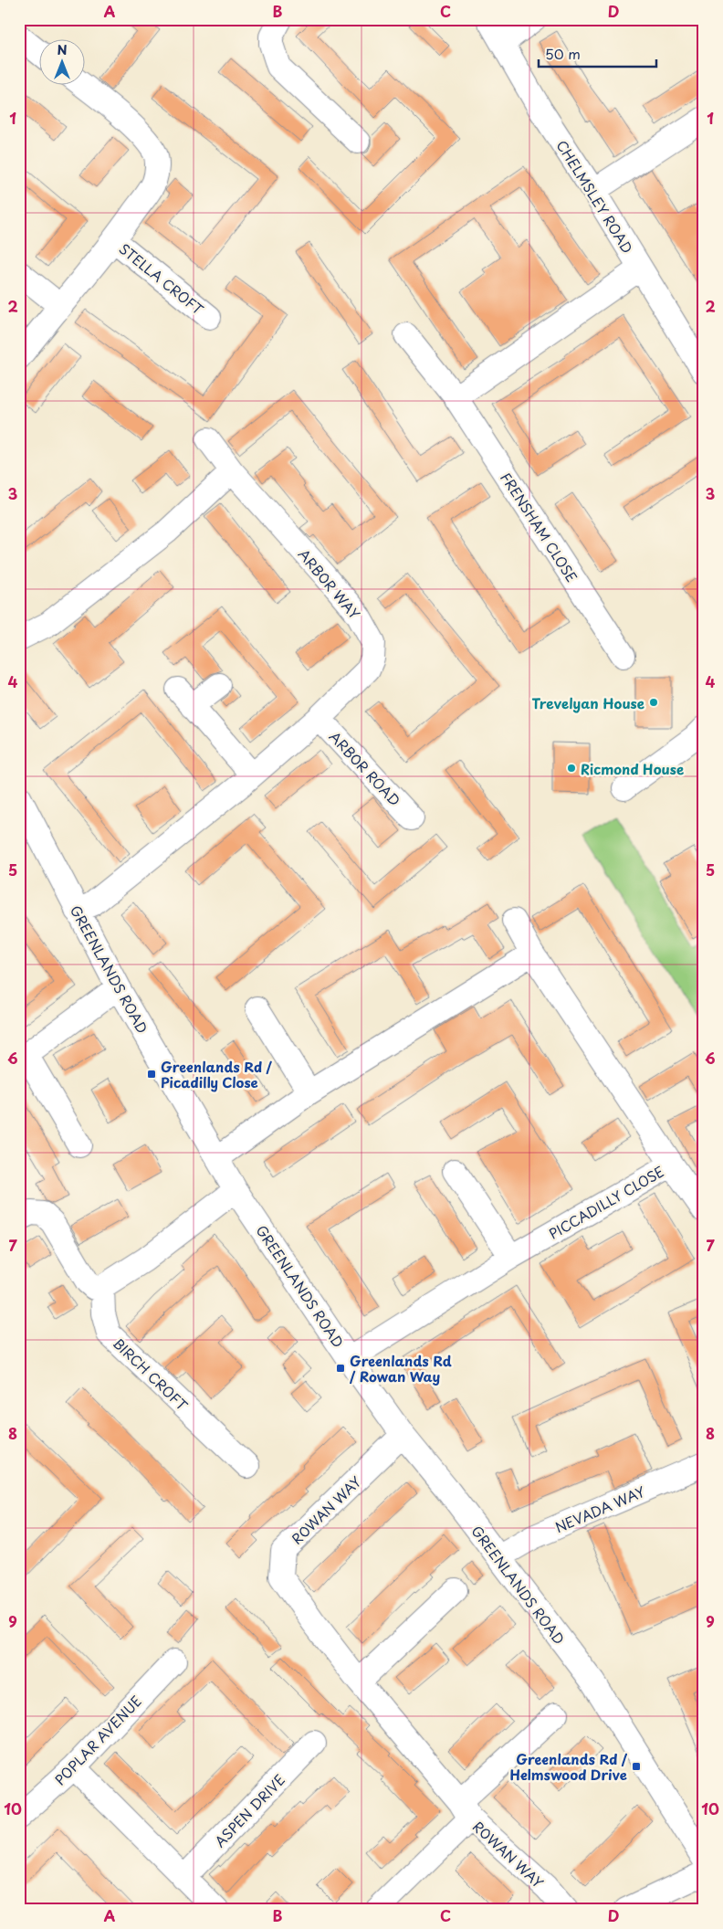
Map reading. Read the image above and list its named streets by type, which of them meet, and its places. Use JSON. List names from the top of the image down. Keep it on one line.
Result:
{"streets":{"street":["CHELMSLEY ROAD","STELLA CROFT","FRENSHAM CLOSE","ARBOR WAY","ARBOR ROAD","GREENLANDS ROAD","PICCADILLY CLOSE","BIRCH CROFT","NEVADA WAY","ROWAN WAY","POPLAR AVENUE","ASPEN DRIVE"]},"crossings":[["ARBOR WAY","ARBOR ROAD"],["ARBOR WAY","GREENLANDS ROAD"],["GREENLANDS ROAD","PICCADILLY CLOSE"],["GREENLANDS ROAD","NEVADA WAY"],["GREENLANDS ROAD","ROWAN WAY"]],"places":{"other":["Trevelyan House","Ricmond House"],"transit":["Greenlands Rd / Picadilly Close","Greenlands Rd / Rowan Way","Greenlands Rd / Helmswood Drive"]},"scale_bar":"50 m","north":"top","grid":{"columns":["A","B","C","D"],"rows":["1","2","3","4","5","6","7","8","9","10"]}}
